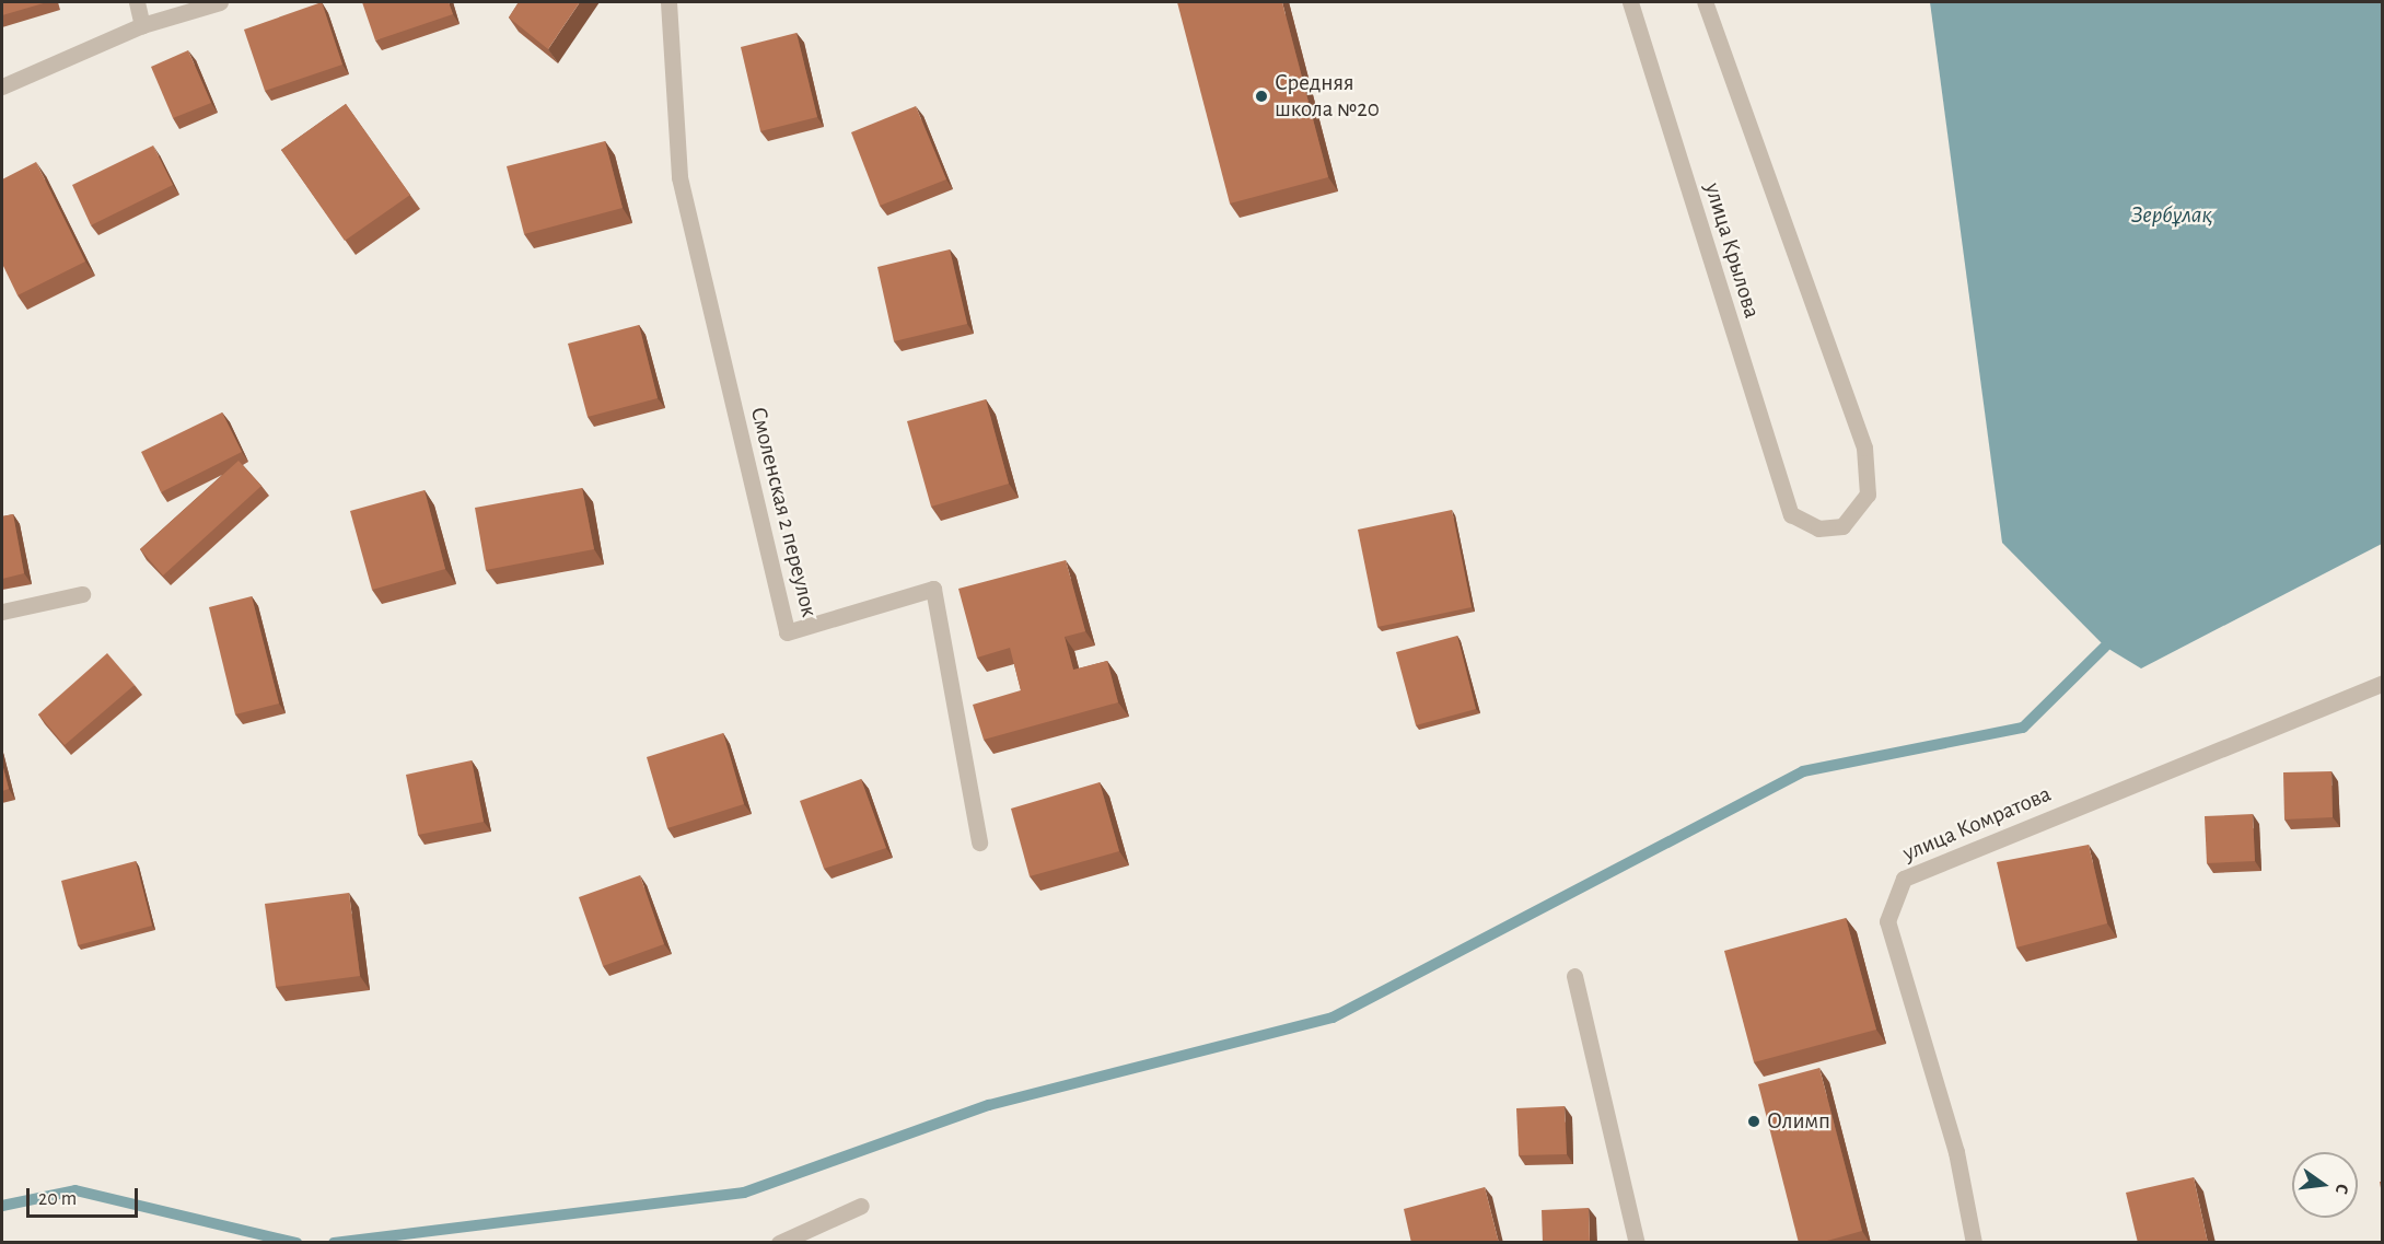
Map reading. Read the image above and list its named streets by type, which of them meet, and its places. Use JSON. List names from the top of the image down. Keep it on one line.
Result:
{"streets":{"street":["улица Крылова","Смоленская 2 переулок","улица Комратова"]},"water":["Зербұлақ"],"places":["Средняя школа №20","Олимп"],"scale_bar":"20 m","north":"right"}
